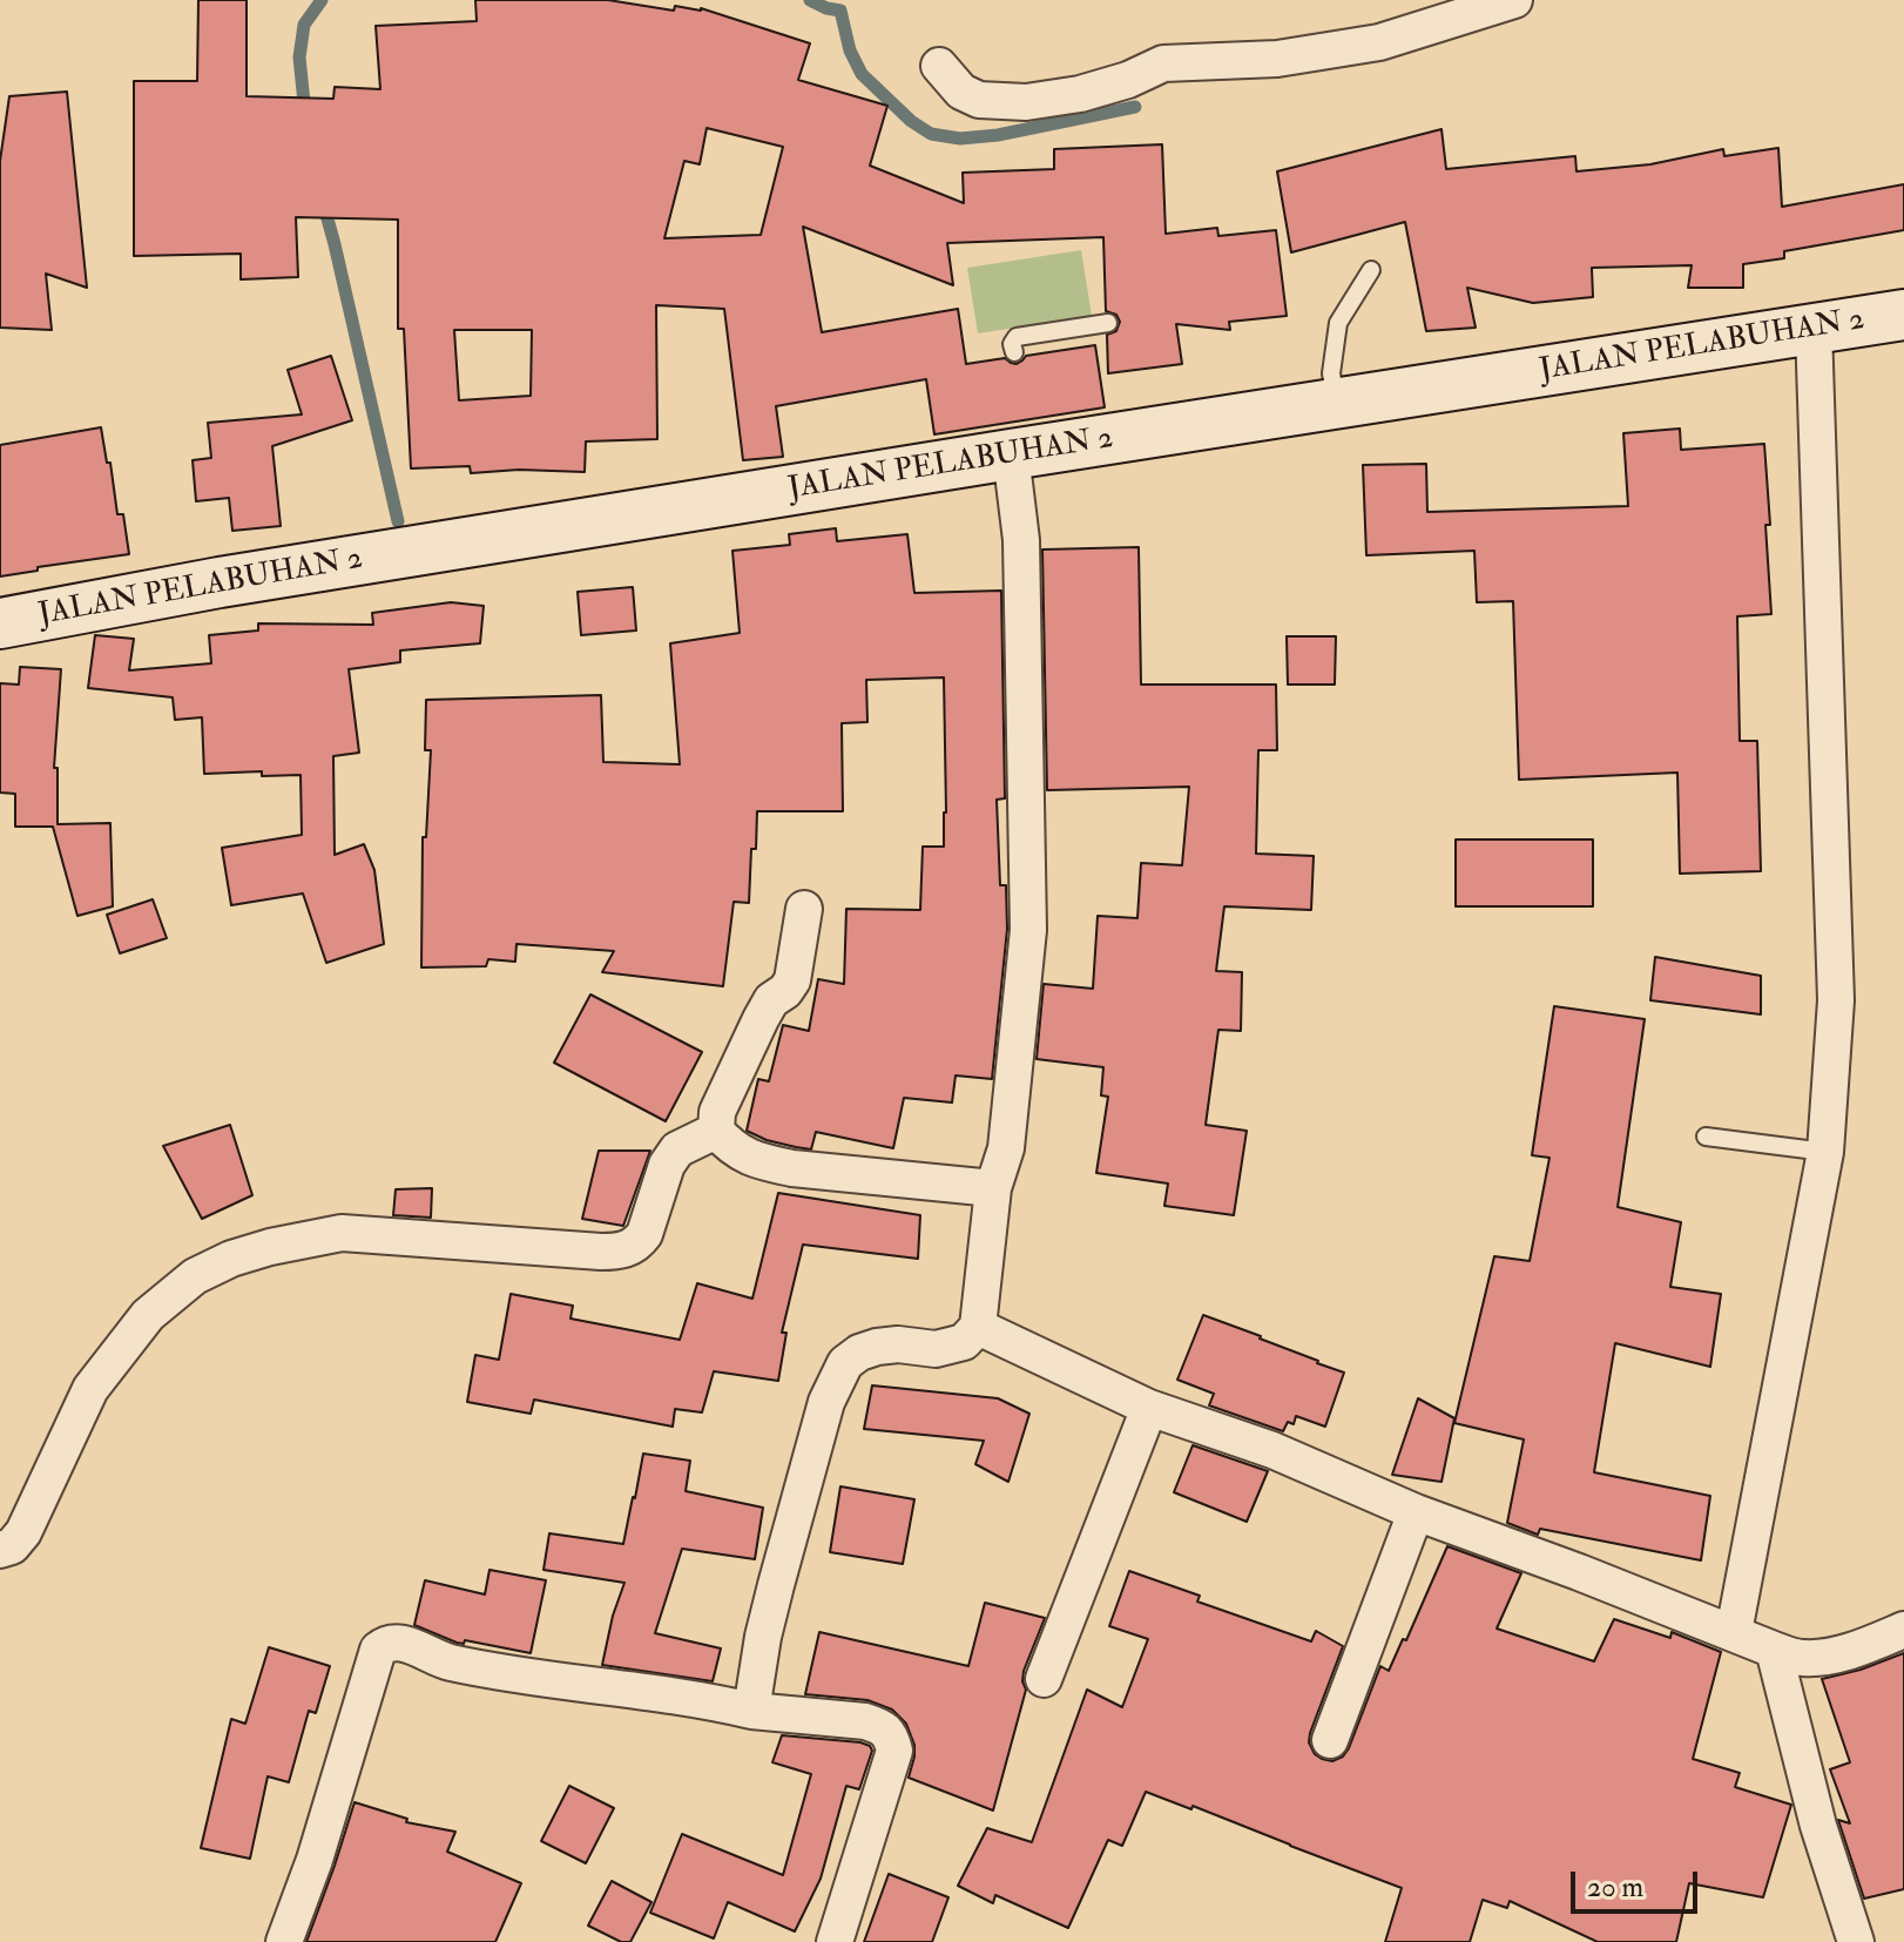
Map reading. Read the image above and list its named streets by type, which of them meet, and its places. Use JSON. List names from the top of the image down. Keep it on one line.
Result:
{"streets":{"main road":["JALAN PELABUHAN 2"]},"scale_bar":"20 m"}
